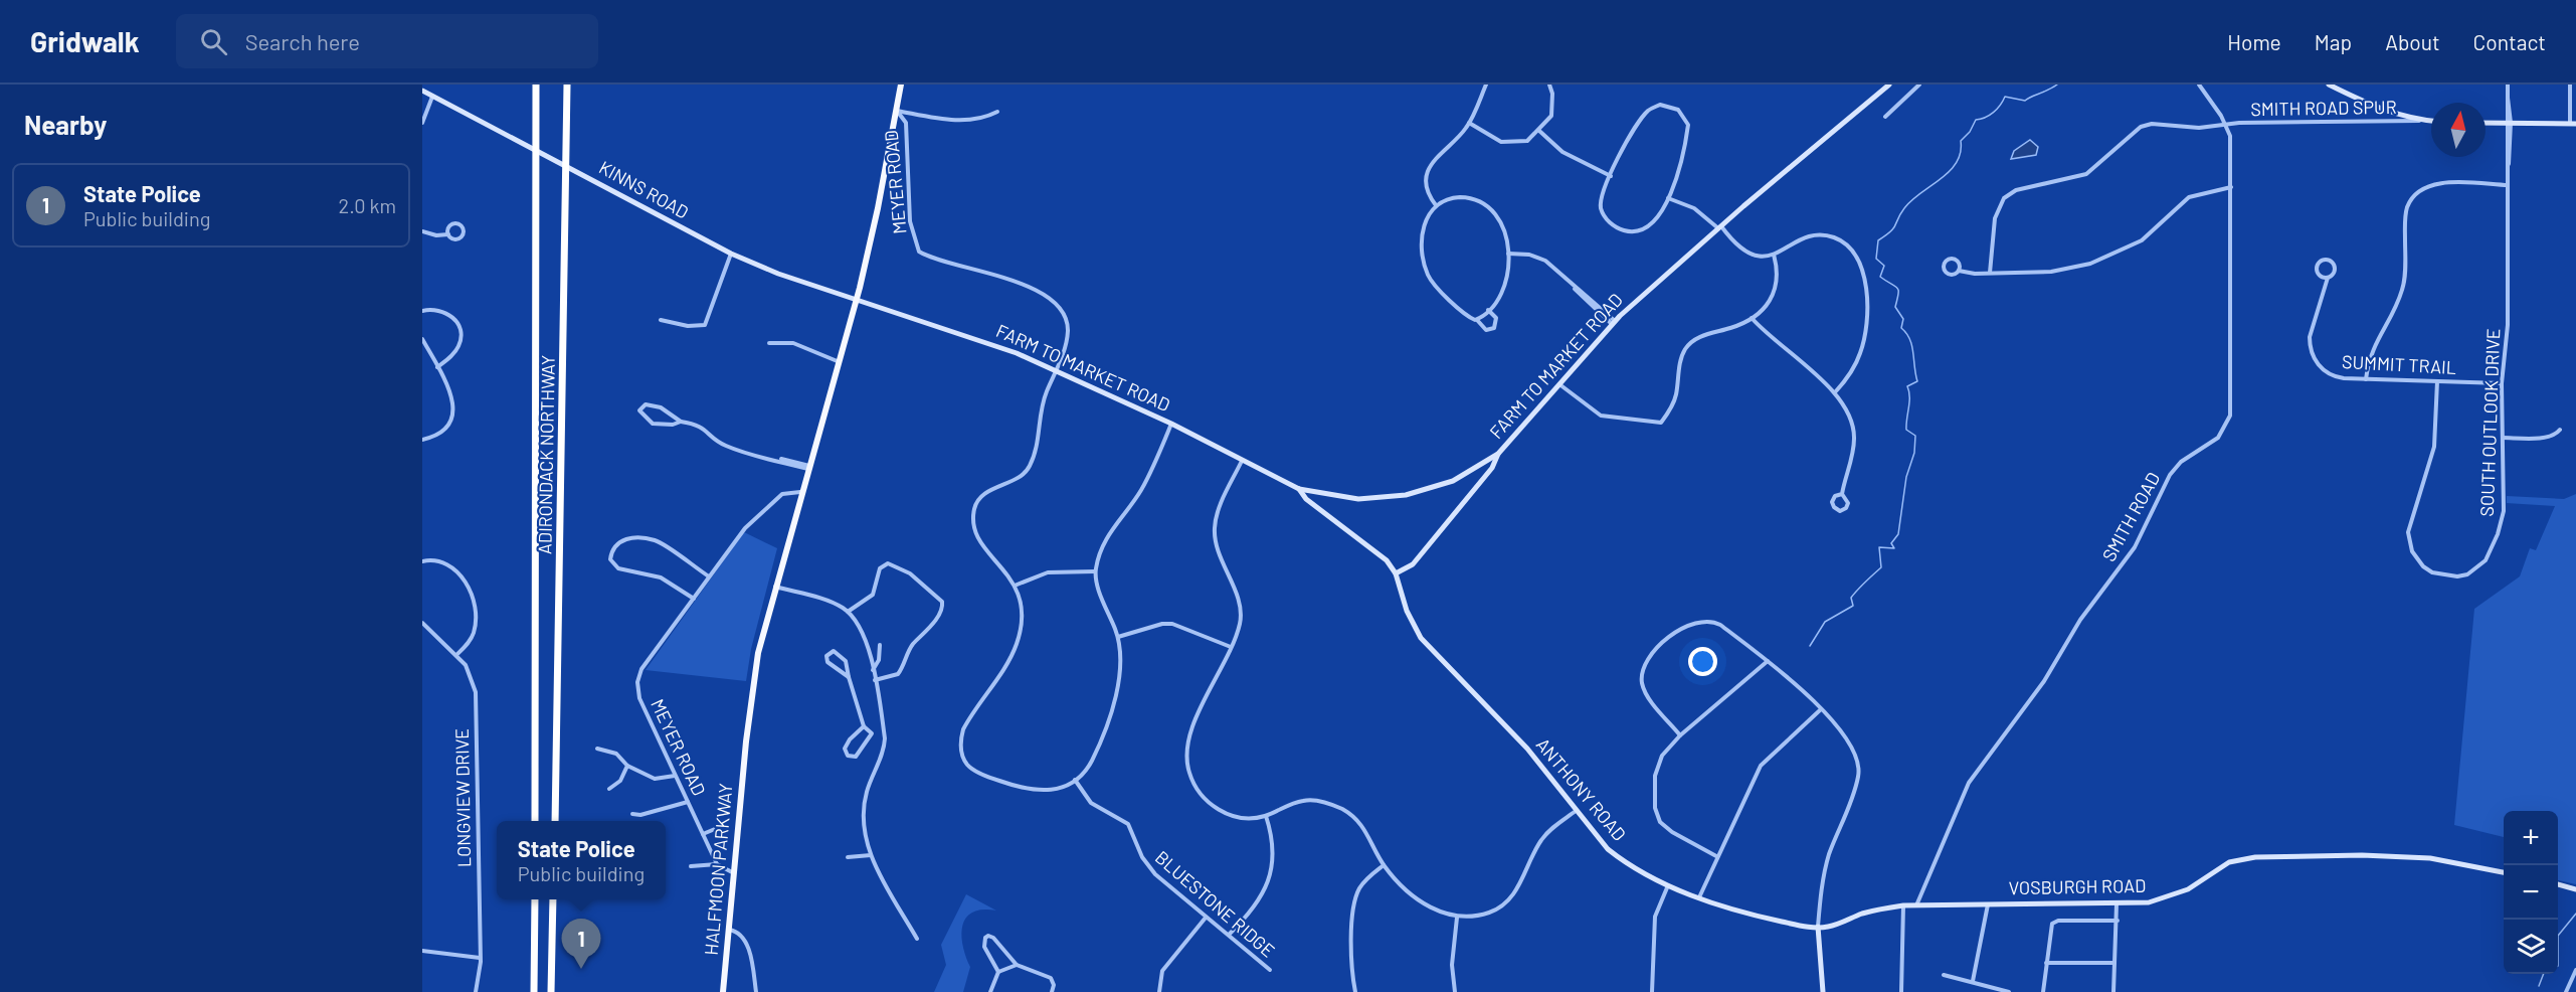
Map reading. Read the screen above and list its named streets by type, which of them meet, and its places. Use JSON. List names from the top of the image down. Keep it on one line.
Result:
{"streets":{"highway":["ADIRONDACK NORTHWAY"],"main road":["HALFMOON PARKWAY"],"street":["SMITH ROAD SPUR","MEYER ROAD","KINNS ROAD","SUMMIT TRAIL","FARM TO MARKET ROAD","SOUTH OUTLOOK DRIVE","SMITH ROAD","ANTHONY ROAD","LONGVIEW DRIVE","VOSBURGH ROAD","BLUESTONE RIDGE"]},"crossings":[["SMITH ROAD SPUR","SMITH ROAD"],["MEYER ROAD","FARM TO MARKET ROAD"],["MEYER ROAD","HALFMOON PARKWAY"],["KINNS ROAD","FARM TO MARKET ROAD"],["KINNS ROAD","HALFMOON PARKWAY"],["SUMMIT TRAIL","SOUTH OUTLOOK DRIVE"],["FARM TO MARKET ROAD","ANTHONY ROAD"],["FARM TO MARKET ROAD","HALFMOON PARKWAY"],["SMITH ROAD","VOSBURGH ROAD"],["ANTHONY ROAD","VOSBURGH ROAD"]],"north":"top","page":{"header":"Gridwalk","search":"Search here","nav":["Home","Map","About","Contact"],"heading":"Nearby","list":[{"mark":"1","name":"State Police","note":"Public building","value":"2.0 km"}],"map_buttons":["+","−"],"popup":["State Police","Public building"],"pins":"1"}}
